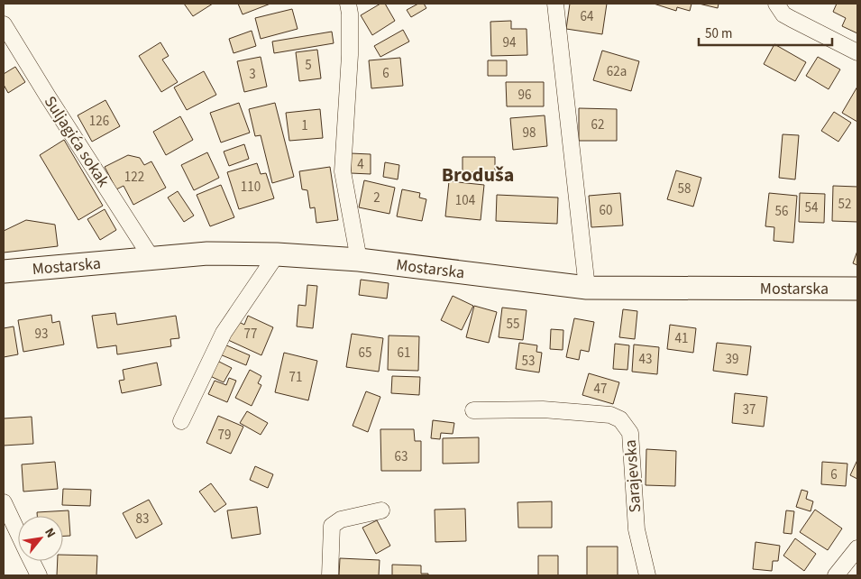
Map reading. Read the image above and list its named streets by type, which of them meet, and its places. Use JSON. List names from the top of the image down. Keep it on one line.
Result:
{"streets":{"main road":["Mostarska"],"street":["Suljagića sokak","Sarajevska"]},"crossings":[["Suljagića sokak","Mostarska"]],"districts":["Broduša"],"house_numbers":["64","94","5","62a","6","3","96","126","62","1","98","4","122","110","58","2","104","52","54","60","56","55","93","77","41","65","61","43","39","53","71","47","37","79","63","6","83"],"scale_bar":"50 m","north":"top right"}
